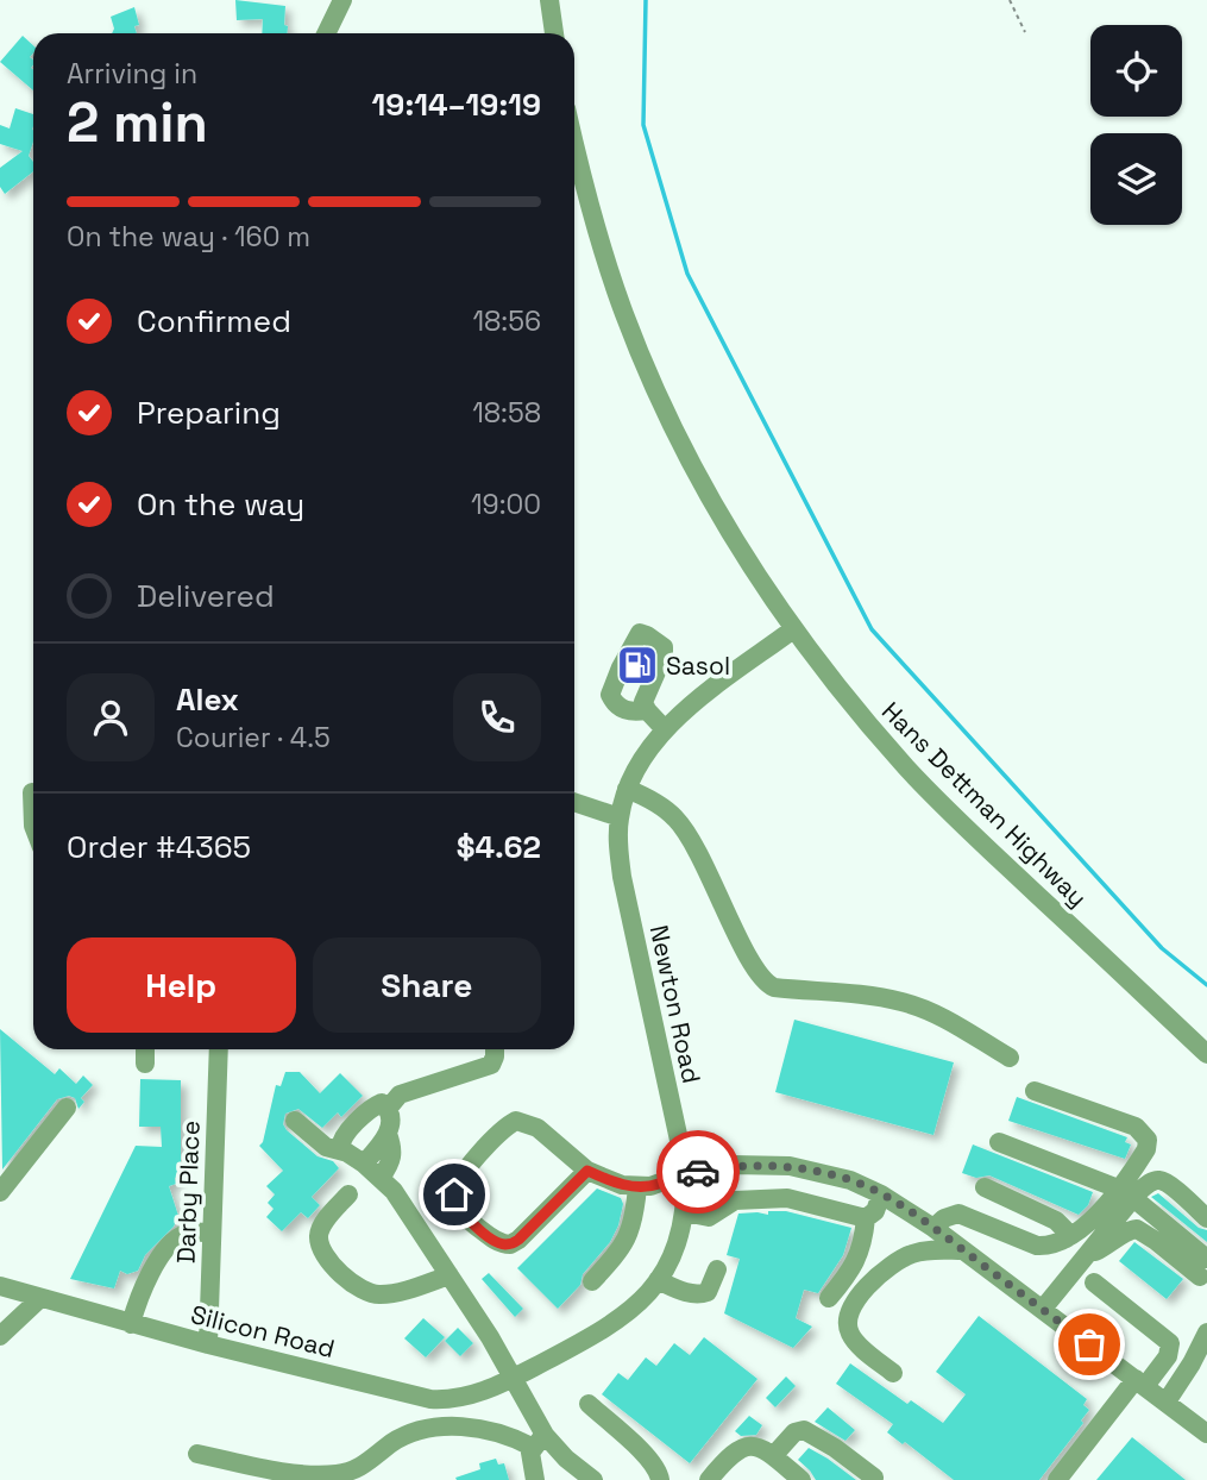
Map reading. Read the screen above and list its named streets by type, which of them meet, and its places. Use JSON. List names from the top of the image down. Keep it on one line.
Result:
{"streets":{"street":["Hans Dettman Highway","Newton Road","Darby Place","Silicon Road"]},"crossings":[["Hans Dettman Highway","Newton Road"],["Newton Road","Silicon Road"],["Darby Place","Silicon Road"]],"places":{"fuel station":["Sasol"]},"page":{"heading":["2 min","Arriving in","19:14–19:19"],"panel":["Alex","Courier · 4.5","Order #4365","$4.62"],"bar":"On the way · 160 m","list":[["Confirmed","18:56"],["Preparing","18:58"],["On the way","19:00"],"Delivered"],"buttons":["Help","Share"]}}
